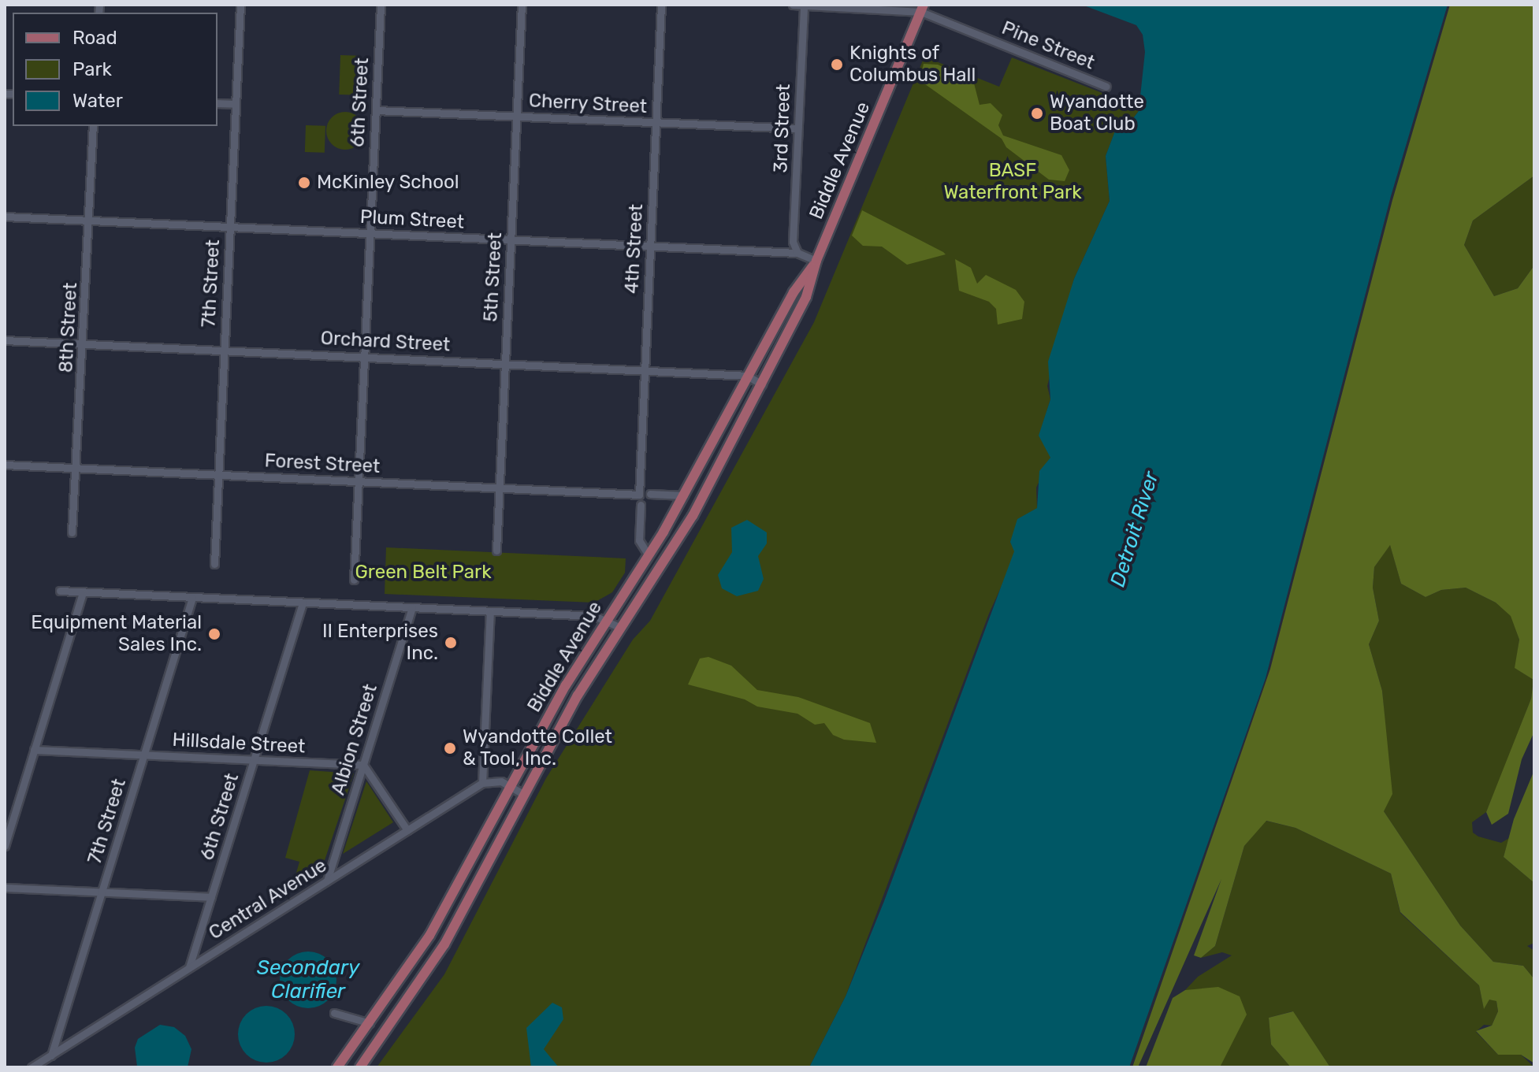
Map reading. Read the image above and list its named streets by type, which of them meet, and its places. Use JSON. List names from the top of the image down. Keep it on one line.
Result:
{"streets":{"main road":["Biddle Avenue"],"street":["Pine Street","6th Street","Cherry Street","3rd Street","Plum Street","4th Street","5th Street","7th Street","8th Street","Orchard Street","Forest Street","Albion Street","Hillsdale Street","Central Avenue"]},"crossings":[["Pine Street","3rd Street"],["Pine Street","Biddle Avenue"],["6th Street","Cherry Street"],["6th Street","Plum Street"],["6th Street","Orchard Street"],["6th Street","Forest Street"],["6th Street","Hillsdale Street"],["6th Street","Central Avenue"],["Cherry Street","3rd Street"],["Cherry Street","4th Street"],["Cherry Street","5th Street"],["3rd Street","Plum Street"],["Biddle Avenue","Plum Street"],["Biddle Avenue","Orchard Street"],["Plum Street","4th Street"],["Plum Street","5th Street"],["Plum Street","7th Street"],["Plum Street","8th Street"],["4th Street","Orchard Street"],["4th Street","Forest Street"],["5th Street","Orchard Street"],["5th Street","Forest Street"],["7th Street","Orchard Street"],["7th Street","Forest Street"],["7th Street","Hillsdale Street"],["7th Street","Central Avenue"],["8th Street","Orchard Street"],["8th Street","Forest Street"],["Albion Street","Hillsdale Street"],["Albion Street","Central Avenue"]],"water":["Detroit River","Secondary Clarifier"],"parks":["BASF Waterfront Park","Green Belt Park"],"places":["Knights of Columbus Hall","Wyandotte Boat Club","McKinley School","Equipment Material Sales Inc.","II Enterprises Inc.","Wyandotte Collet & Tool, Inc."],"legend":["Road","Park","Water"]}
